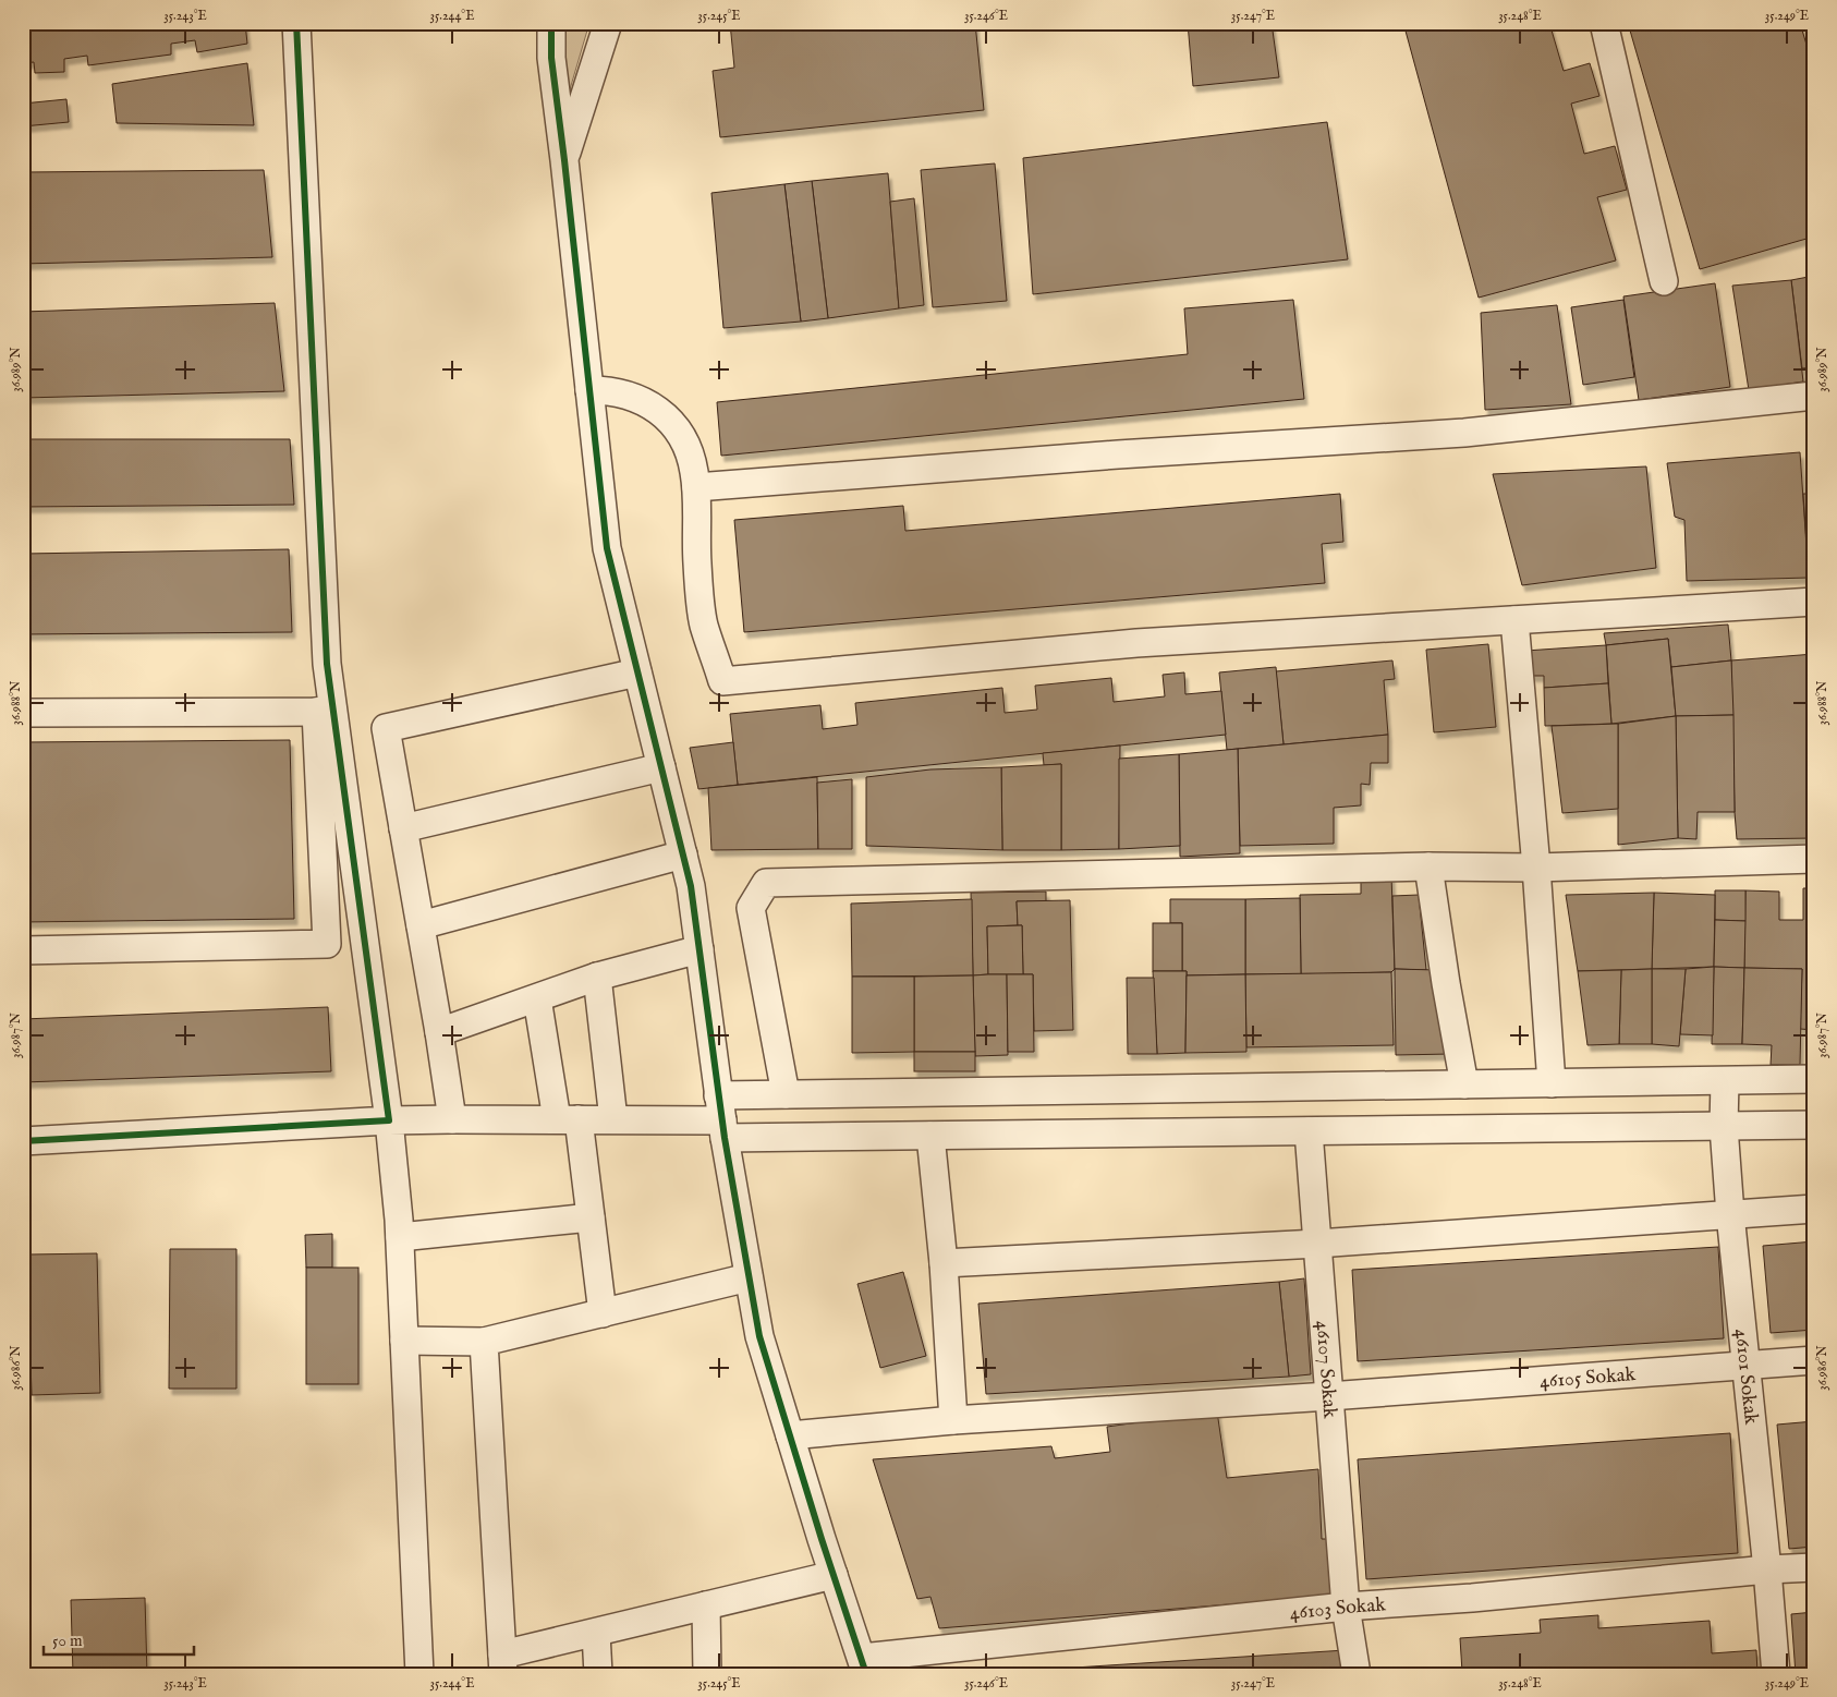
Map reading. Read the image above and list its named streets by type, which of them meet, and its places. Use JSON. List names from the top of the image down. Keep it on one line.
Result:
{"streets":{"street":["46107 Sokak","46105 Sokak","46101 Sokak","46103 Sokak"]},"crossings":[["46107 Sokak","46105 Sokak"],["46107 Sokak","46103 Sokak"],["46105 Sokak","46101 Sokak"],["46101 Sokak","46103 Sokak"]],"scale_bar":"50 m","coordinates":["35.243°E","35.244°E","35.245°E","35.246°E","35.247°E","35.248°E","35.249°E","36.989°N","36.988°N","36.987°N","36.986°N"]}
